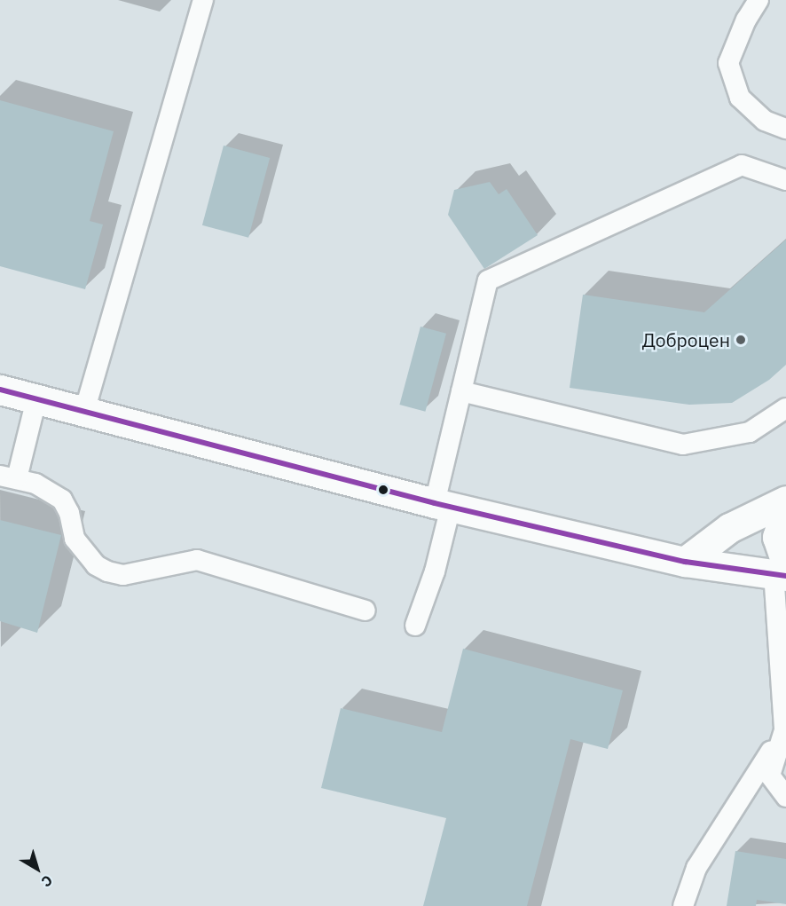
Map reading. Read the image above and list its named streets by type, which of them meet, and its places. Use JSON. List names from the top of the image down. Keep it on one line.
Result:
{"places":["Доброцен"],"north":"bottom right"}
